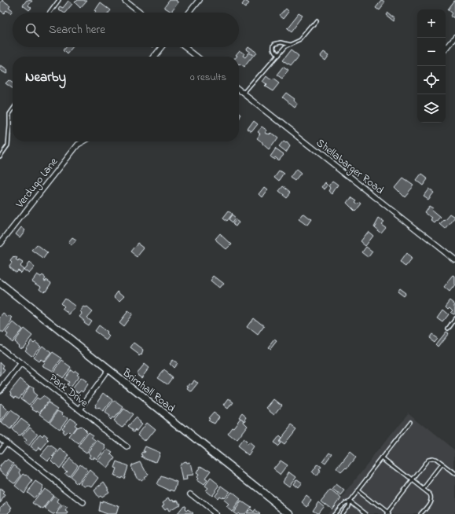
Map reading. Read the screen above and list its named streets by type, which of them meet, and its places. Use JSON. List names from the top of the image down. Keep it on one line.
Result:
{"streets":{"street":["Shellabarger Road","Verdugo Lane","Park Drive","Brimhall Road"]},"page":{"map_buttons":["+","−"],"search":"Search here","heading":["Nearby","0 results"]}}
